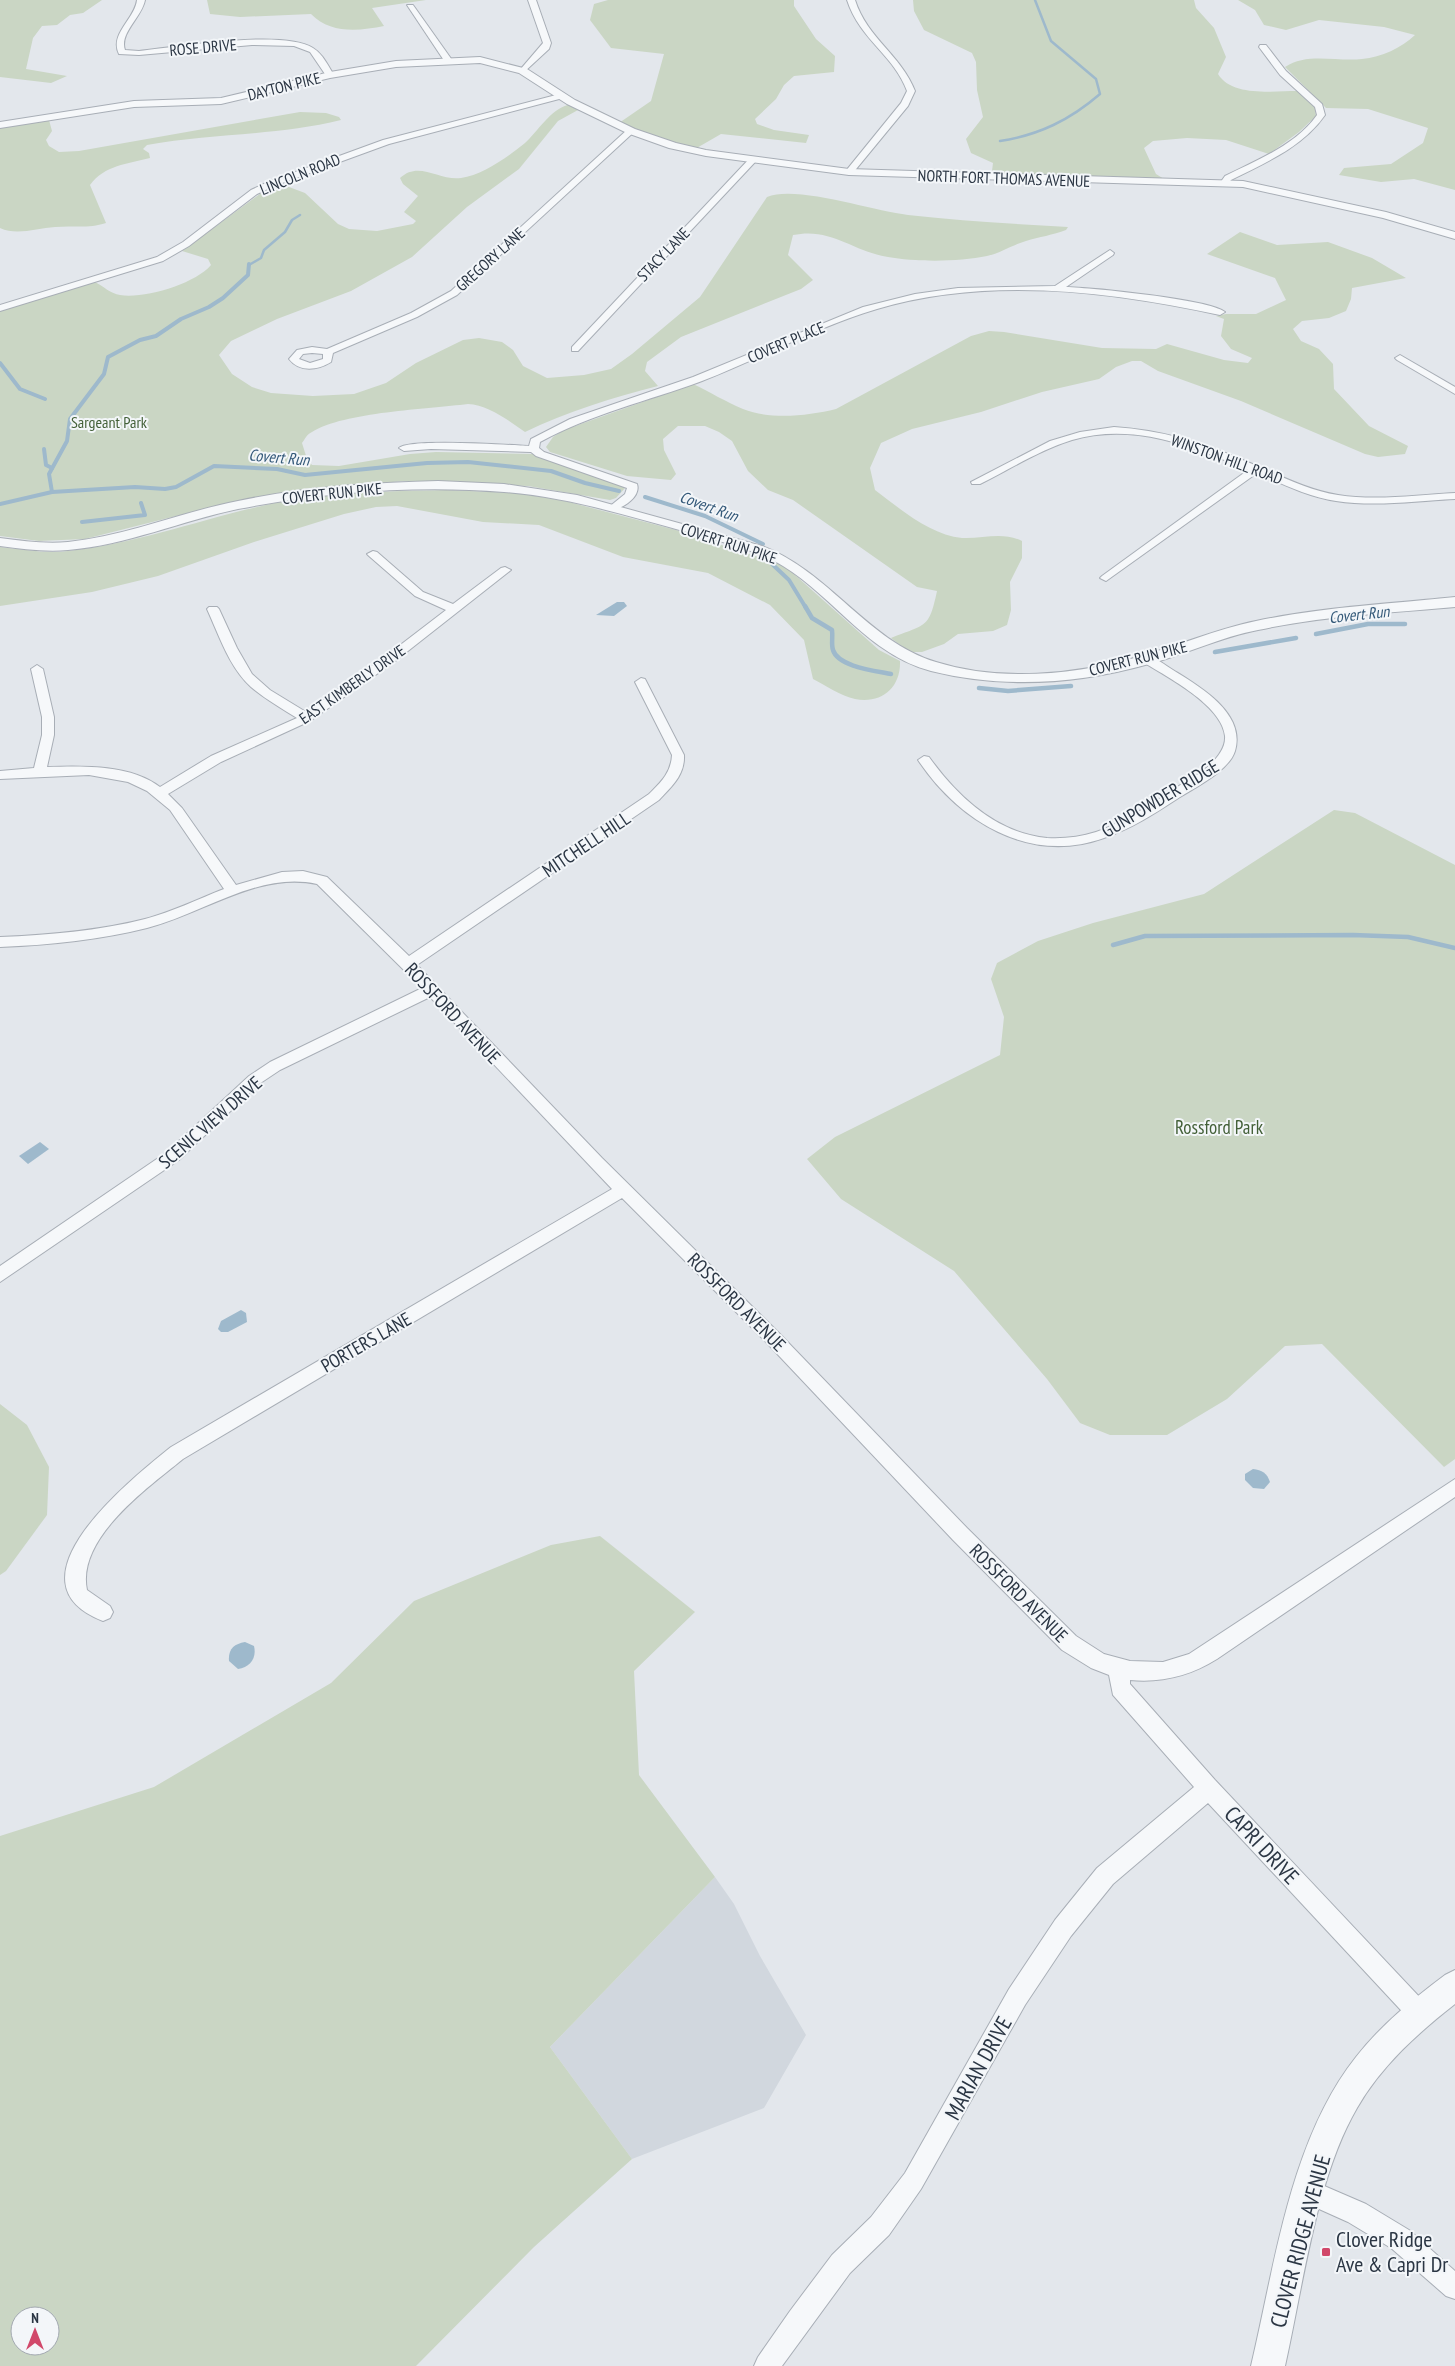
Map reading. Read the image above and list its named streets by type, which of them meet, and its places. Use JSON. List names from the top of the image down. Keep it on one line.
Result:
{"streets":{"street":["ROSE DRIVE","DAYTON PIKE","LINCOLN ROAD","NORTH FORT THOMAS AVENUE","STACY LANE","GREGORY LANE","COVERT PLACE","WINSTON HILL ROAD","COVERT RUN PIKE","EAST KIMBERLY DRIVE","GUNPOWDER RIDGE","MITCHELL HILL","ROSSFORD AVENUE","SCENIC VIEW DRIVE","PORTERS LANE","CAPRI DRIVE","MARIAN DRIVE","CLOVER RIDGE AVENUE"]},"crossings":[["ROSE DRIVE","DAYTON PIKE"],["DAYTON PIKE","LINCOLN ROAD"],["DAYTON PIKE","NORTH FORT THOMAS AVENUE"],["LINCOLN ROAD","NORTH FORT THOMAS AVENUE"],["NORTH FORT THOMAS AVENUE","STACY LANE"],["NORTH FORT THOMAS AVENUE","GREGORY LANE"],["COVERT RUN PIKE","GUNPOWDER RIDGE"],["MITCHELL HILL","ROSSFORD AVENUE"],["ROSSFORD AVENUE","SCENIC VIEW DRIVE"],["ROSSFORD AVENUE","PORTERS LANE"],["ROSSFORD AVENUE","CAPRI DRIVE"],["CAPRI DRIVE","MARIAN DRIVE"],["CAPRI DRIVE","CLOVER RIDGE AVENUE"]],"water":["Covert Run"],"parks":["Sargeant Park","Rossford Park"],"places":{"transit":["Clover Ridge Ave & Capri Dr"]},"north":"top"}
